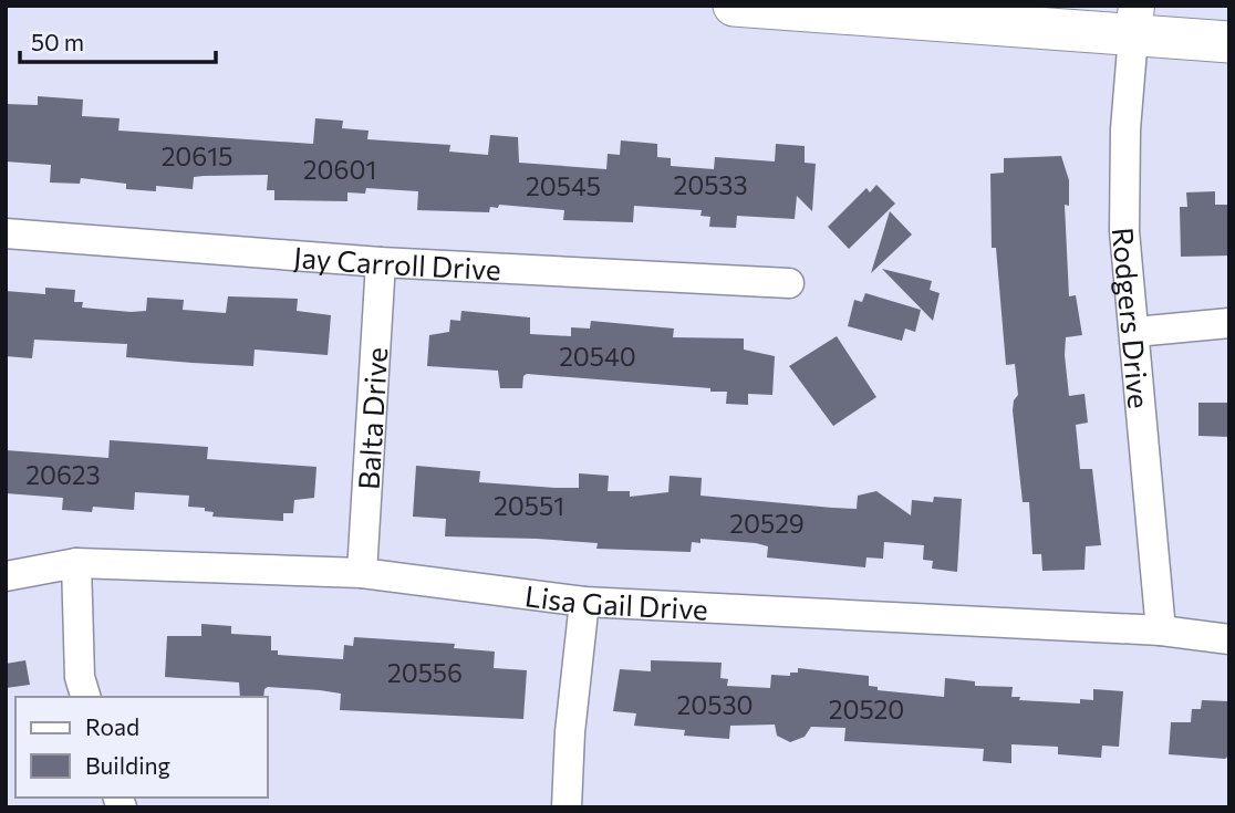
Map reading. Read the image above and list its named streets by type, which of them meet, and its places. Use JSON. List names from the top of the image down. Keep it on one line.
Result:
{"streets":{"street":["Jay Carroll Drive","Rodgers Drive","Balta Drive","Lisa Gail Drive"]},"crossings":[["Jay Carroll Drive","Balta Drive"],["Rodgers Drive","Lisa Gail Drive"],["Balta Drive","Lisa Gail Drive"]],"house_numbers":["20615","20601","20533","20545","20540","20623","20551","20529","20556","20530","20520"],"legend":["Road","Building"],"scale_bar":"50 m"}
